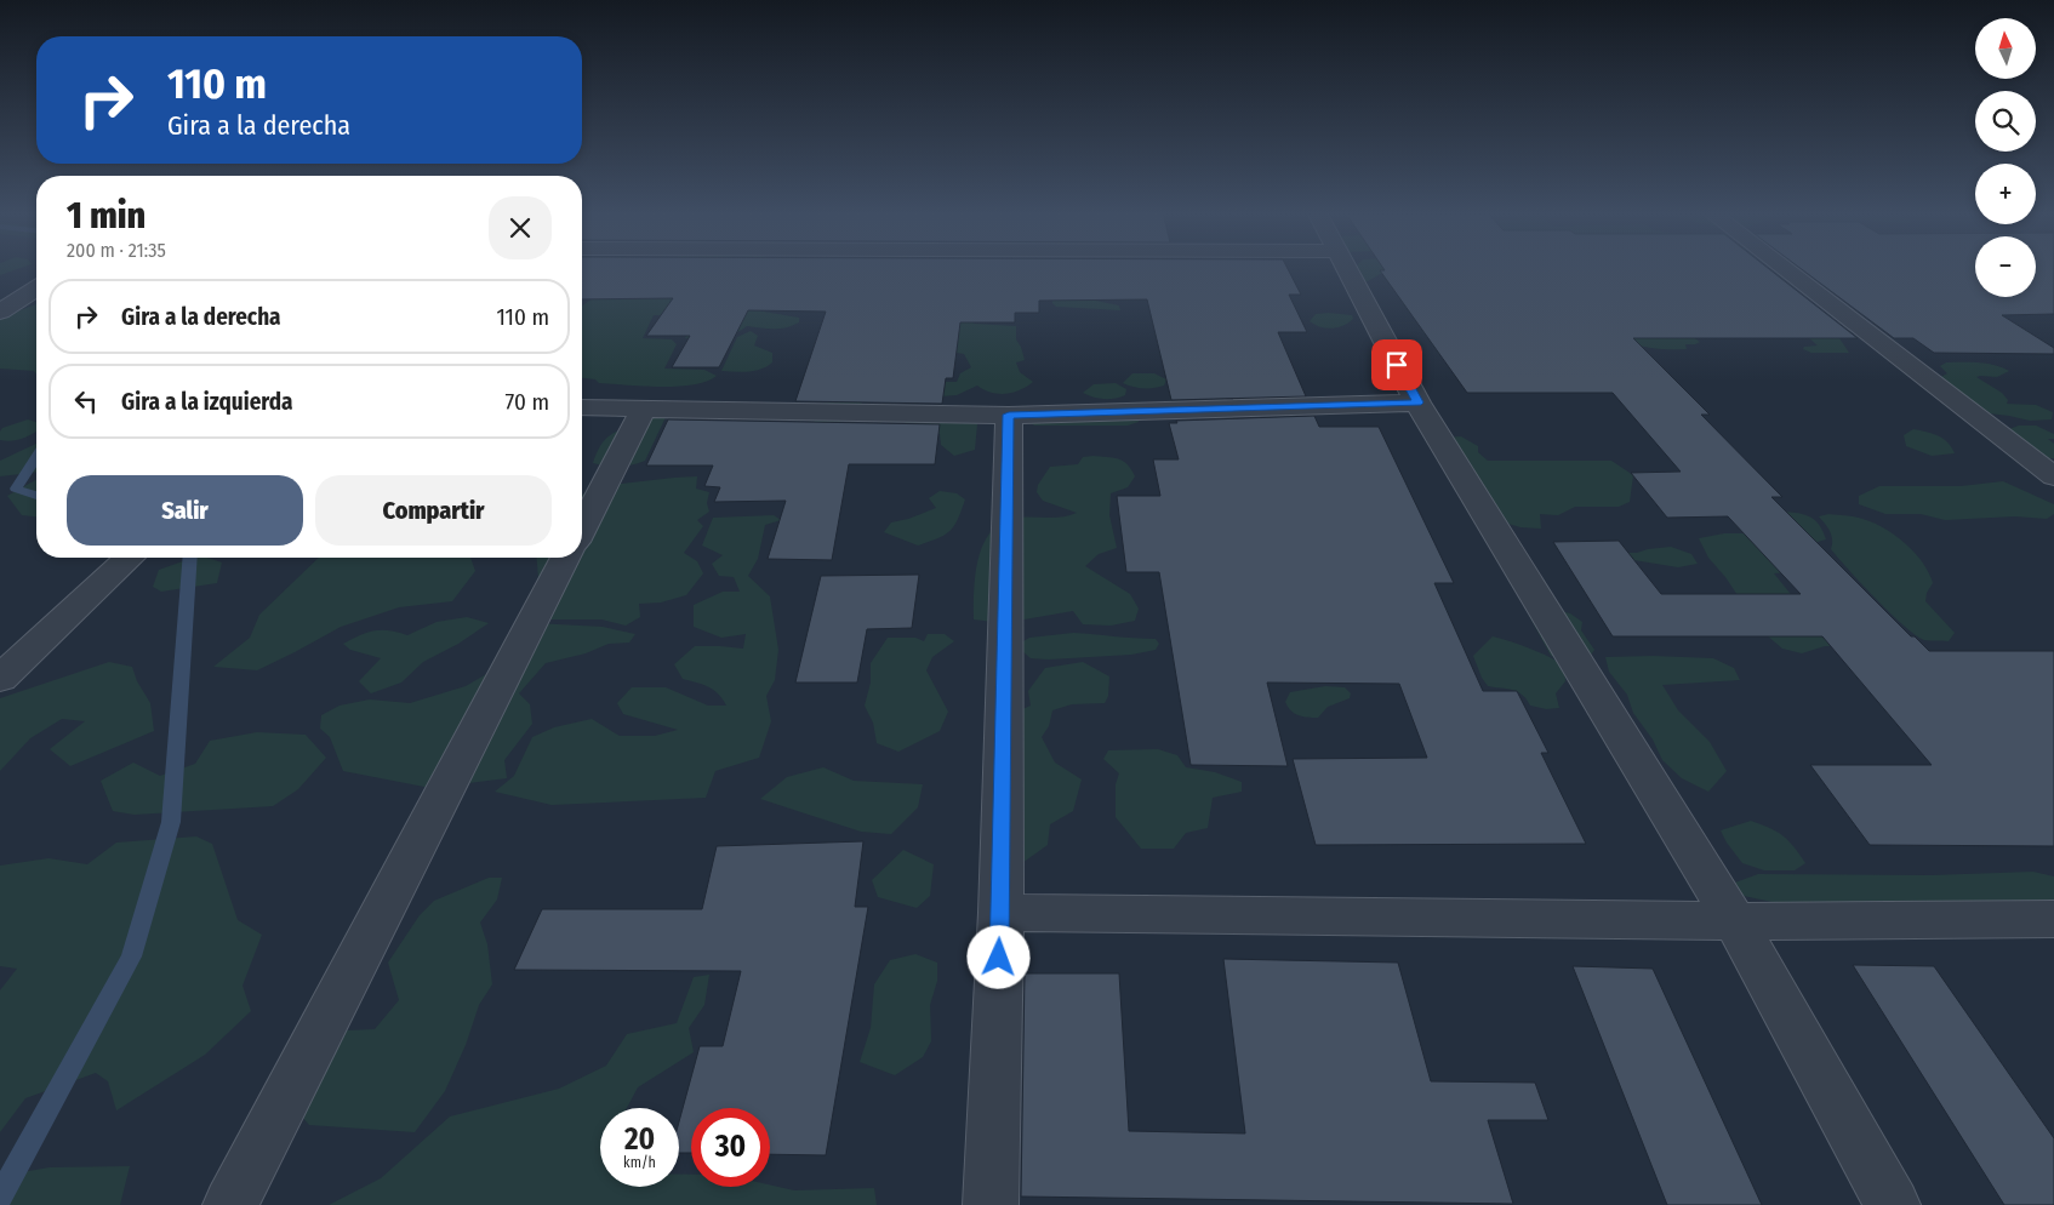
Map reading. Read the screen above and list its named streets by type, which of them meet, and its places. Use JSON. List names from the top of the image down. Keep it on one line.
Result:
{"north":"top","page":{"map_buttons":["+","−"],"turn":["110 m","Gira a la derecha"],"heading":["1 min","200 m · 21:35"],"list":[{"name":"Gira a la derecha","value":"110 m"},{"name":"Gira a la izquierda","value":"70 m"}],"buttons":["Salir","Compartir"],"speed":"20 km/h","limit":"30"}}
